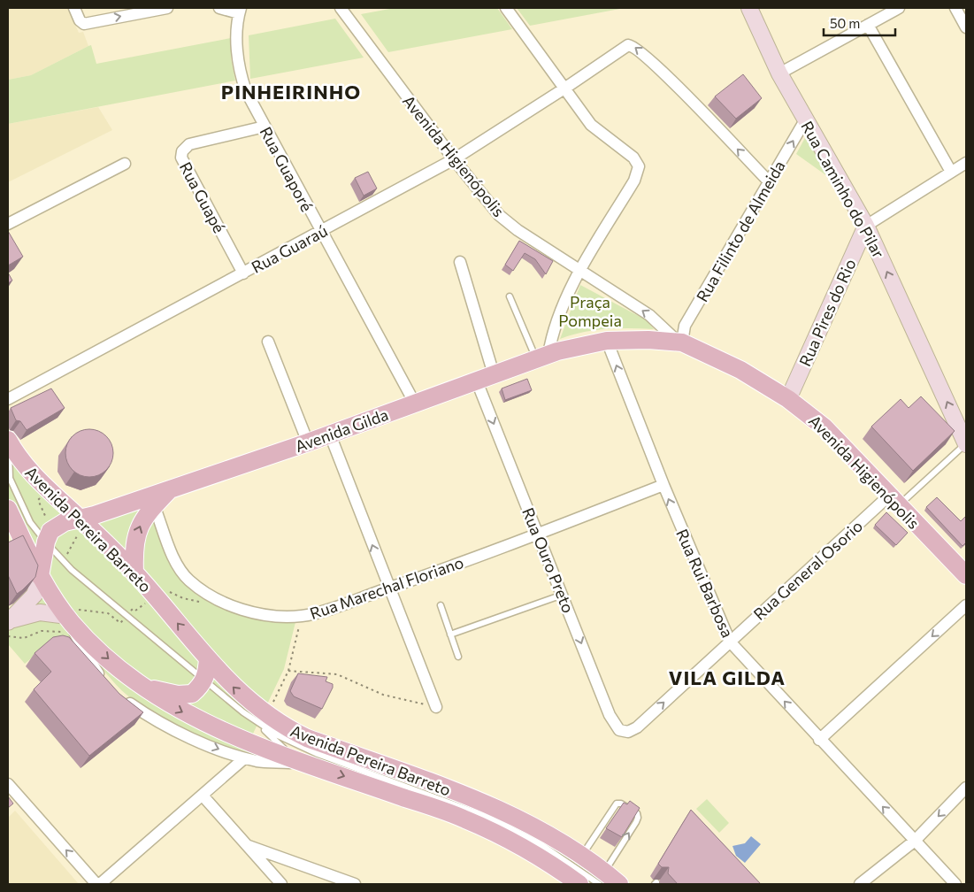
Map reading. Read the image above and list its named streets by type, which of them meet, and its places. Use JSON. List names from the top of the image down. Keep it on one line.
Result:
{"streets":{"main road":["Avenida Higienópolis","Rua Caminho do Pilar","Rua Pires do Rio","Avenida Gilda","Avenida Pereira Barreto"],"street":["Rua Guaporé","Rua Guapé","Rua Filinto de Almeida","Rua Guaraú","Rua Ouro Preto","Rua General Osorio","Rua Rui Barbosa","Rua Marechal Floriano"]},"crossings":[["Avenida Higienópolis","Rua Filinto de Almeida"],["Avenida Higienópolis","Rua Guaraú"],["Avenida Higienópolis","Rua Pires do Rio"],["Avenida Higienópolis","Avenida Gilda"],["Avenida Higienópolis","Rua General Osorio"],["Rua Guaporé","Rua Guapé"],["Rua Guaporé","Rua Guaraú"],["Rua Guaporé","Avenida Gilda"],["Rua Caminho do Pilar","Rua Filinto de Almeida"],["Rua Caminho do Pilar","Rua Pires do Rio"],["Rua Guapé","Rua Guaraú"],["Rua Filinto de Almeida","Rua Guaraú"],["Rua Filinto de Almeida","Avenida Gilda"],["Avenida Gilda","Avenida Pereira Barreto"],["Avenida Gilda","Rua Ouro Preto"],["Avenida Gilda","Rua Rui Barbosa"],["Rua Ouro Preto","Rua General Osorio"],["Rua Ouro Preto","Rua Marechal Floriano"],["Rua General Osorio","Rua Rui Barbosa"],["Rua Rui Barbosa","Rua Marechal Floriano"]],"one_way":["Rua Caminho do Pilar","Rua Ouro Preto","Rua General Osorio","Rua Rui Barbosa"],"districts":["PINHEIRINHO","VILA GILDA"],"parks":["Praça Pompeia"],"scale_bar":"50 m"}
